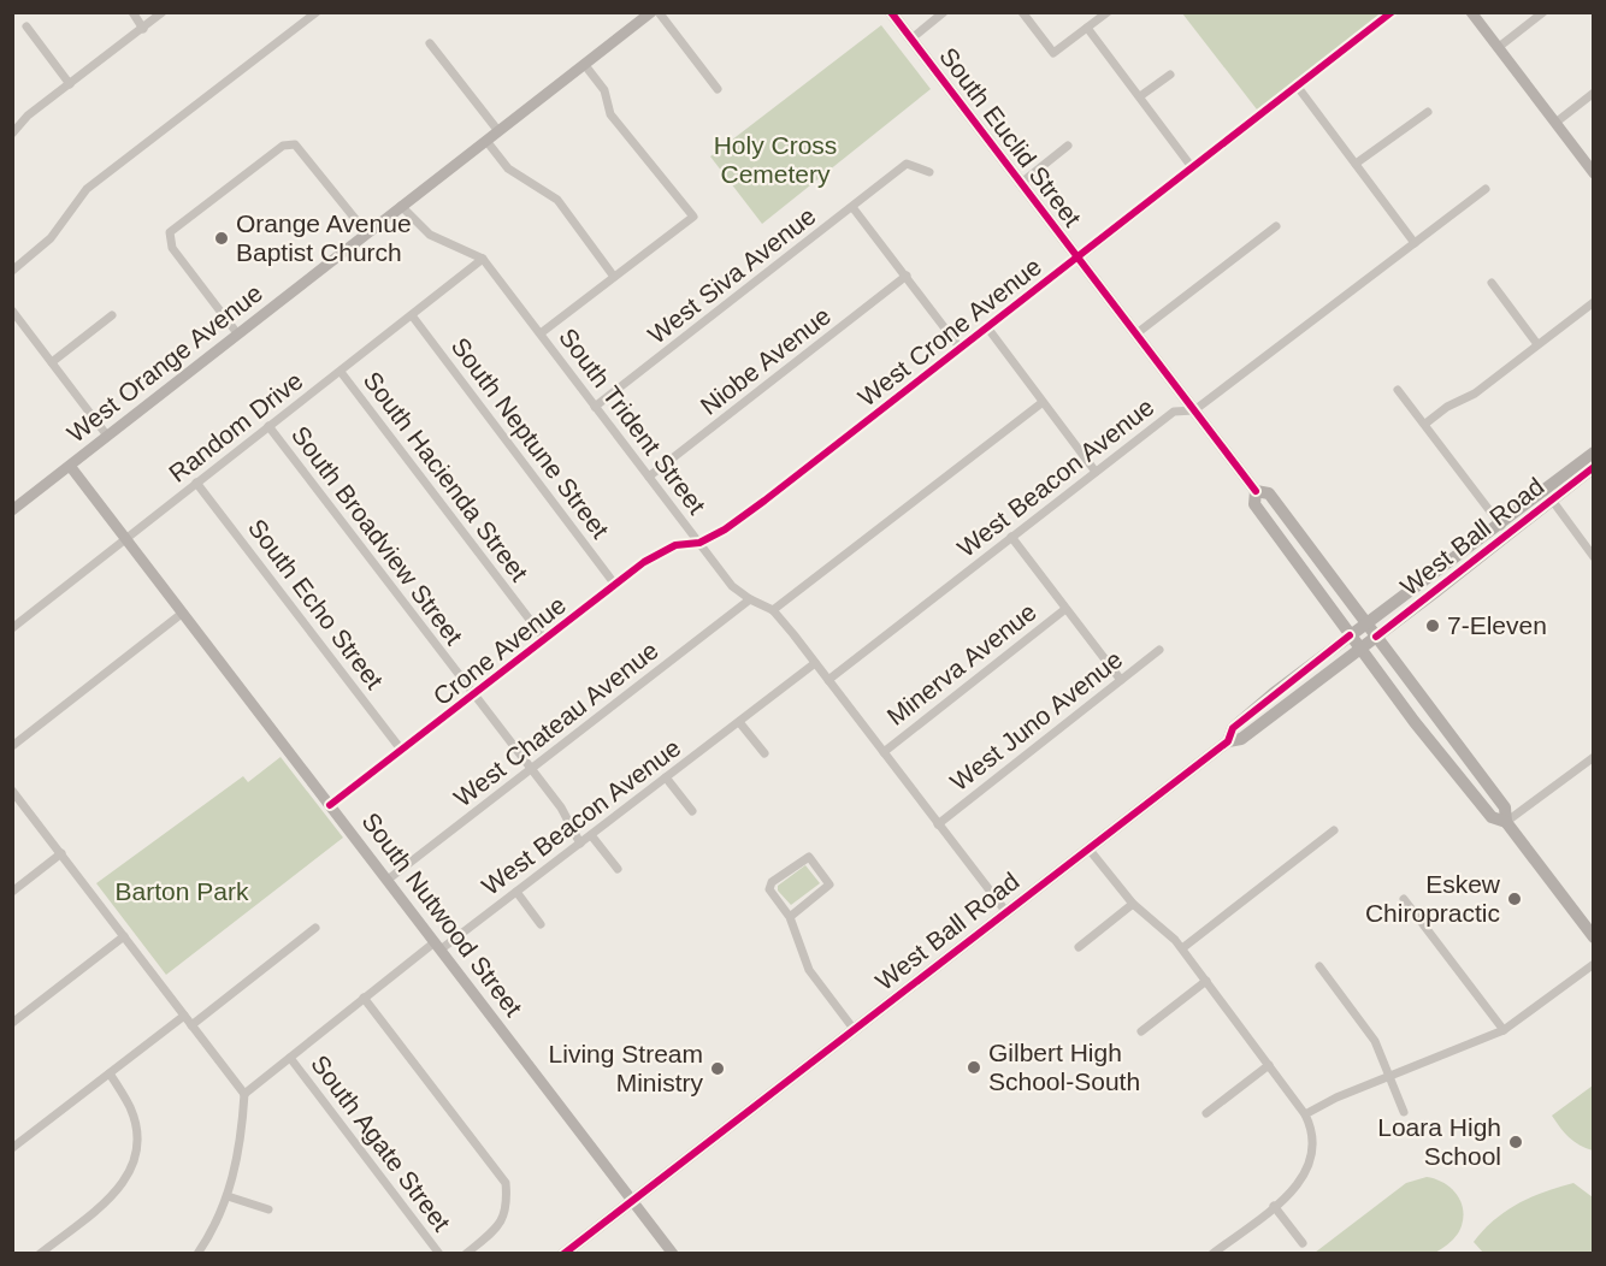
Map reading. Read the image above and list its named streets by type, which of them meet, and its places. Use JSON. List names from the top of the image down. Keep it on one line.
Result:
{"streets":{"main road":["South Euclid Street","West Ball Road"],"street":["West Siva Avenue","West Crone Avenue","Niobe Avenue","West Orange Avenue","South Trident Street","Random Drive","South Neptune Street","South Hacienda Street","West Beacon Avenue","South Broadview Street","South Echo Street","Crone Avenue","Minerva Avenue","West Juno Avenue","West Chateau Avenue","South Nutwood Street","South Agate Street"]},"crossings":[["South Euclid Street","West Crone Avenue"],["South Euclid Street","West Beacon Avenue"],["South Euclid Street","West Ball Road"],["West Siva Avenue","South Trident Street"],["West Crone Avenue","South Trident Street"],["West Crone Avenue","Crone Avenue"],["Niobe Avenue","South Trident Street"],["West Orange Avenue","South Trident Street"],["West Orange Avenue","South Nutwood Street"],["South Trident Street","Random Drive"],["South Trident Street","West Beacon Avenue"],["South Trident Street","West Ball Road"],["South Trident Street","Crone Avenue"],["South Trident Street","Minerva Avenue"],["South Trident Street","West Juno Avenue"],["South Trident Street","West Chateau Avenue"],["Random Drive","South Neptune Street"],["Random Drive","South Hacienda Street"],["Random Drive","South Broadview Street"],["Random Drive","South Echo Street"],["Random Drive","South Nutwood Street"],["South Neptune Street","Crone Avenue"],["South Hacienda Street","Crone Avenue"],["West Beacon Avenue","South Broadview Street"],["West Beacon Avenue","South Nutwood Street"],["West Beacon Avenue","South Agate Street"],["South Broadview Street","Crone Avenue"],["South Broadview Street","West Chateau Avenue"],["West Ball Road","South Nutwood Street"],["South Echo Street","Crone Avenue"],["Crone Avenue","South Nutwood Street"],["West Chateau Avenue","South Nutwood Street"]],"parks":["Holy Cross Cemetery","Barton Park"],"places":["Orange Avenue Baptist Church","7-Eleven","Eskew Chiropractic","Gilbert High School-South","Living Stream Ministry","Loara High School"]}
